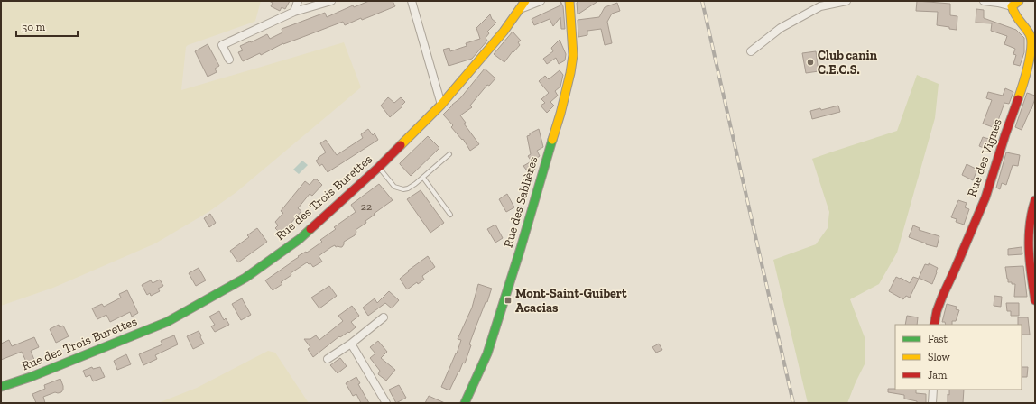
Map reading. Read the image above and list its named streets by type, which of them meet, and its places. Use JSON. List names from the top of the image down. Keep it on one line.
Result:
{"streets":{"street":["Rue des Vignes","Rue des Trois Burettes","Rue des Sablières"]},"places":{"other":["Club canin C.E.C.S."],"transit":["Mont-Saint-Guibert Acacias"]},"house_numbers":["22"],"legend":["Fast","Slow","Jam"],"scale_bar":"50 m"}
